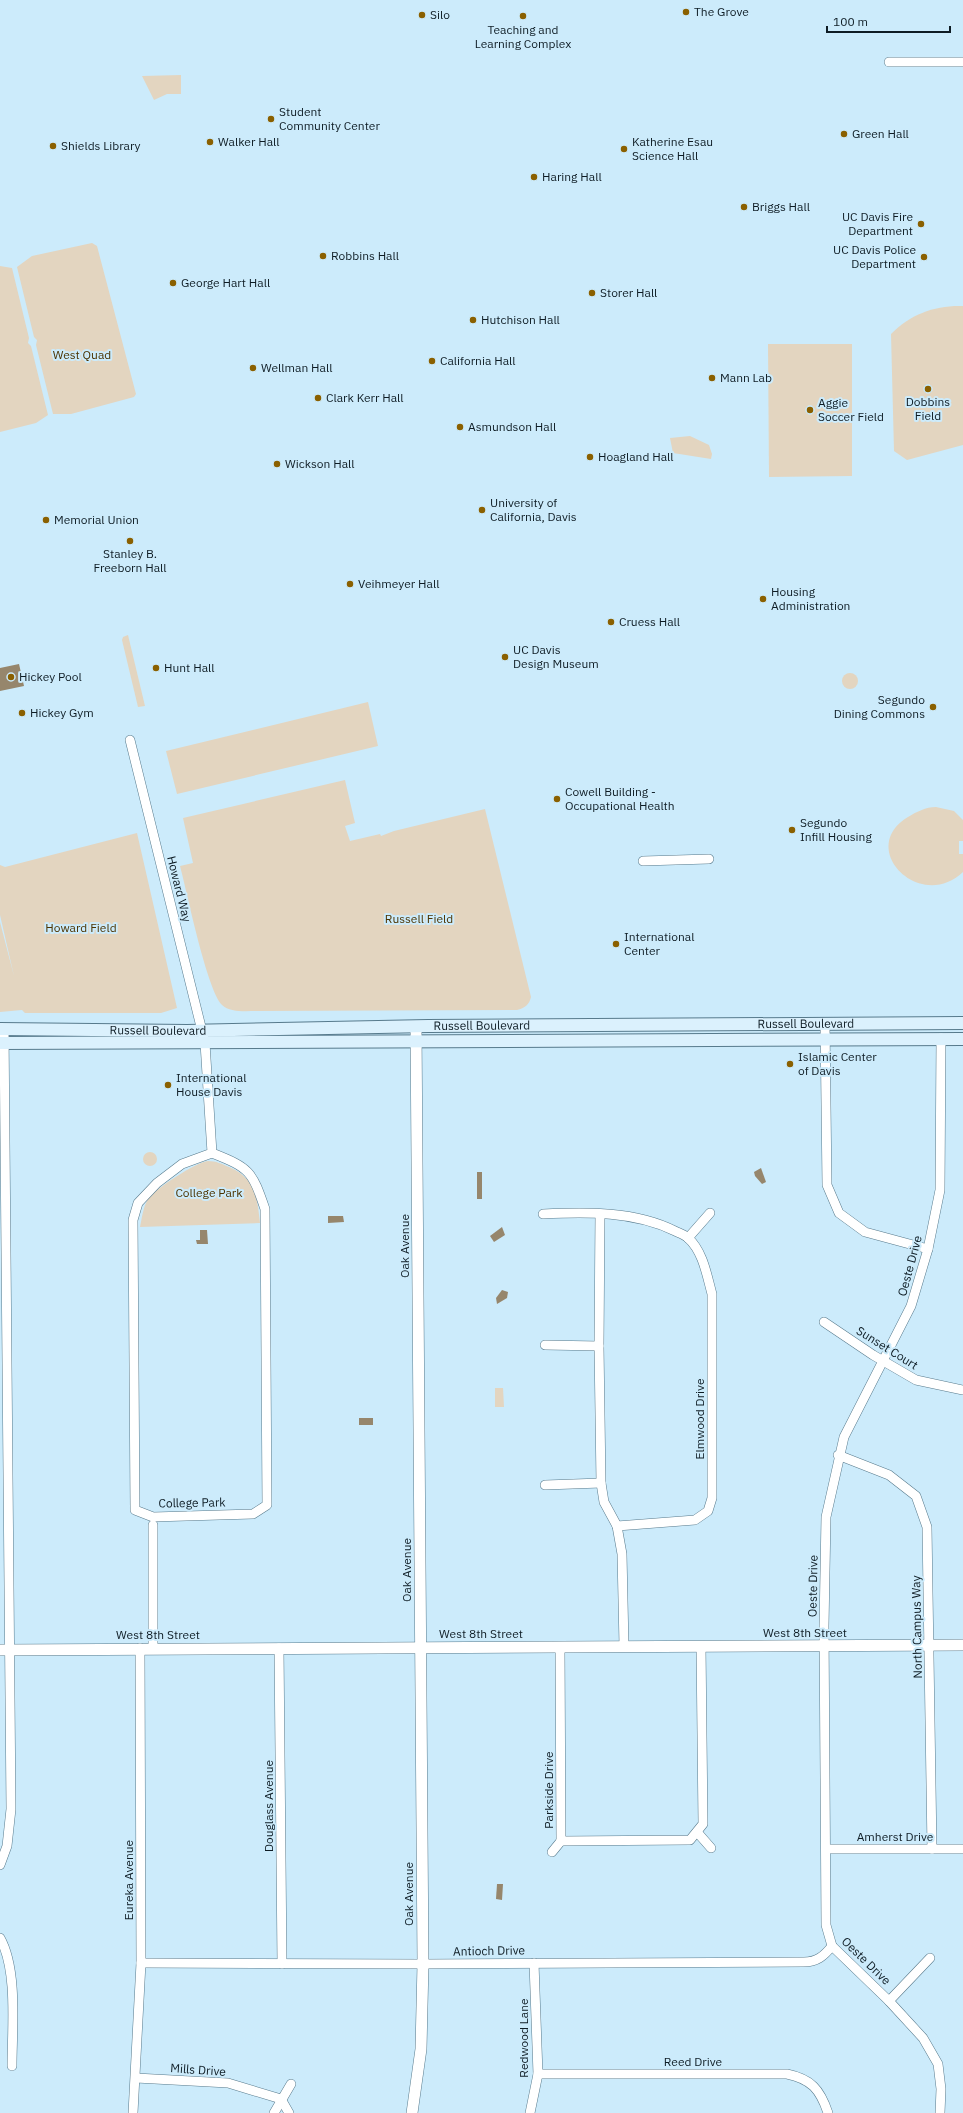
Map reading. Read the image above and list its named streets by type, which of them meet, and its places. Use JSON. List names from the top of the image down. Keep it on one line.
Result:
{"streets":{"main road":["Russell Boulevard"],"street":["Howard Way","Oak Avenue","Oeste Drive","Sunset Court","Elmwood Drive","College Park","North Campus Way","West 8th Street","Parkside Drive","Douglass Avenue","Amherst Drive","Eureka Avenue","Antioch Drive","Redwood Lane","Reed Drive","Mills Drive"]},"crossings":[["Howard Way","Russell Boulevard"],["Russell Boulevard","Oak Avenue"],["Russell Boulevard","Oeste Drive"],["Oak Avenue","West 8th Street"],["Oak Avenue","Antioch Drive"],["Oeste Drive","Sunset Court"],["Oeste Drive","North Campus Way"],["Oeste Drive","West 8th Street"],["Oeste Drive","Amherst Drive"],["Oeste Drive","Antioch Drive"],["North Campus Way","West 8th Street"],["North Campus Way","Amherst Drive"],["West 8th Street","Parkside Drive"],["West 8th Street","Douglass Avenue"],["West 8th Street","Eureka Avenue"],["Douglass Avenue","Antioch Drive"],["Eureka Avenue","Antioch Drive"],["Eureka Avenue","Mills Drive"],["Antioch Drive","Redwood Lane"],["Redwood Lane","Reed Drive"]],"parks":["West Quad","Russell Field","Howard Field","College Park"],"places":["The Grove","Silo","Teaching and Learning Complex","Student Community Center","Green Hall","Walker Hall","Shields Library","Katherine Esau Science Hall","Haring Hall","Briggs Hall","UC Davis Fire Department","Robbins Hall","UC Davis Police Department","George Hart Hall","Storer Hall","Hutchison Hall","California Hall","Wellman Hall","Mann Lab","Dobbins Field","Clark Kerr Hall","Aggie Soccer Field","Asmundson Hall","Hoagland Hall","Wickson Hall","University of California, Davis","Memorial Union","Stanley B. Freeborn Hall","Veihmeyer Hall","Housing Administration","Cruess Hall","UC Davis Design Museum","Hunt Hall","Hickey Pool","Segundo Dining Commons","Hickey Gym","Cowell Building - Occupational Health","Segundo Infill Housing","International Center","Islamic Center of Davis","International House Davis"],"scale_bar":"100 m"}
